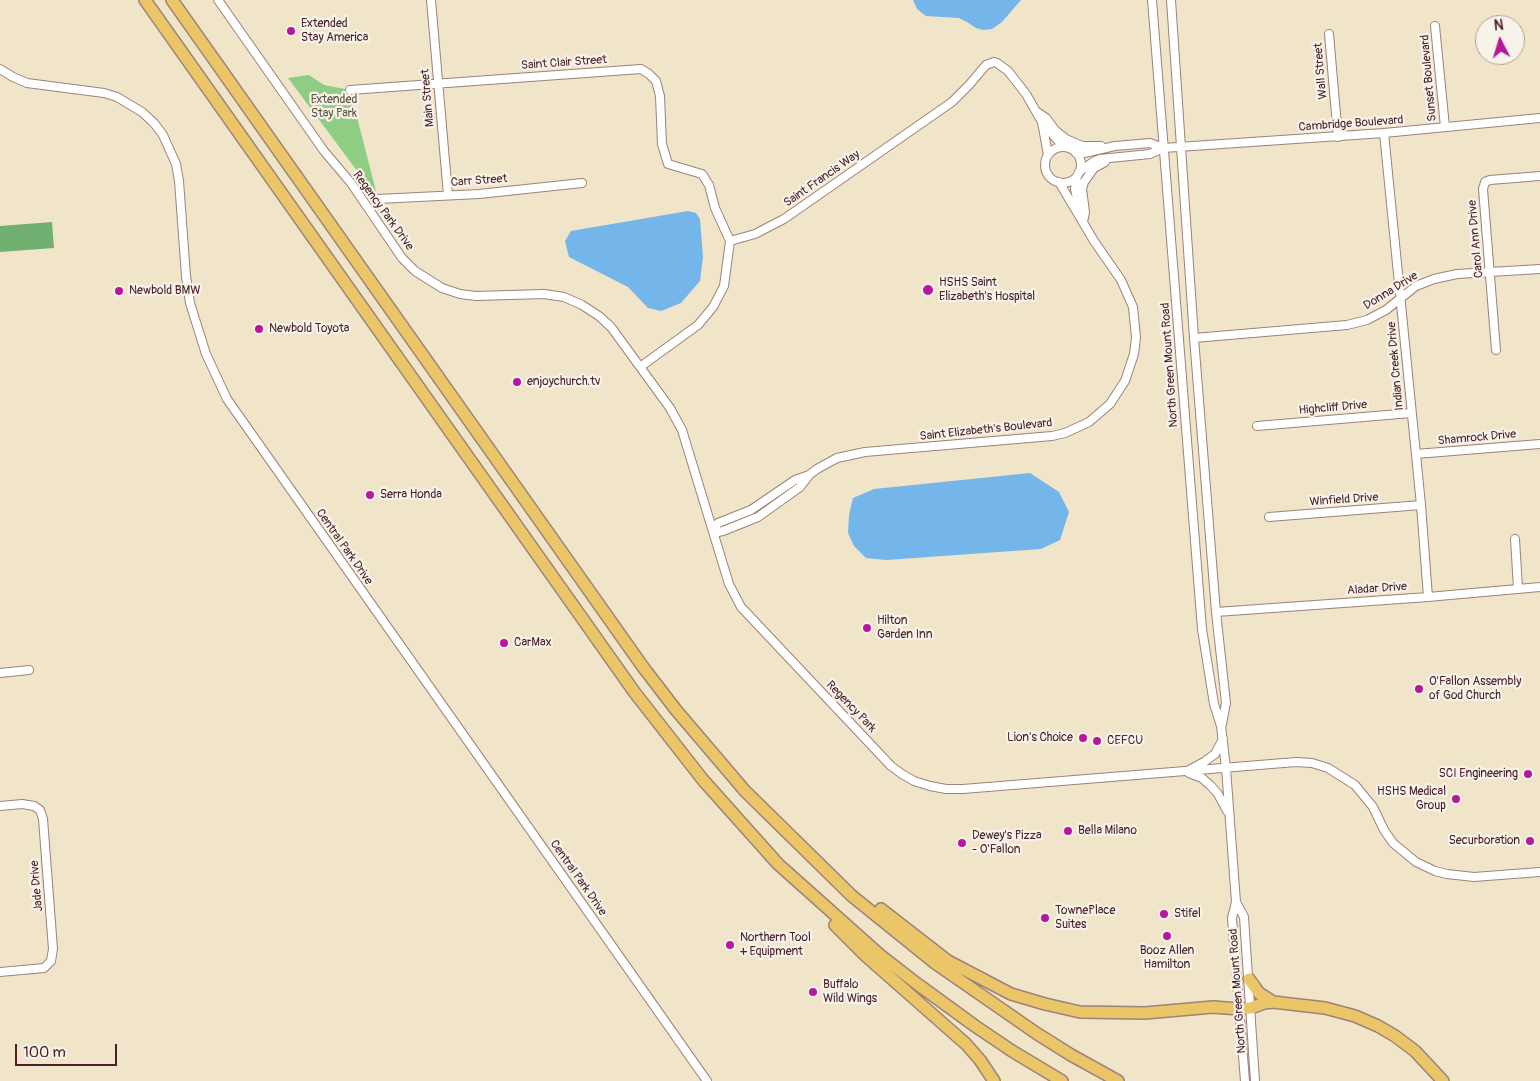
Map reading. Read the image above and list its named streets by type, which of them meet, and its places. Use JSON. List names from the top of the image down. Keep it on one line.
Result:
{"streets":{"street":["Saint Clair Street","Wall Street","Sunset Boulevard","Main Street","Cambridge Boulevard","Saint Francis Way","Carr Street","Regency Park Drive","Carol Ann Drive","Donna Drive","North Green Mount Road","Indian Creek Drive","Highcliff Drive","Saint Elizabeth's Boulevard","Shamrock Drive","Winfield Drive","Central Park Drive","Aladar Drive","Regency Park","Jade Drive"]},"crossings":[["Saint Clair Street","Main Street"],["Saint Clair Street","Saint Francis Way"],["Wall Street","Cambridge Boulevard"],["Sunset Boulevard","Cambridge Boulevard"],["Main Street","Carr Street"],["Cambridge Boulevard","North Green Mount Road"],["Cambridge Boulevard","Indian Creek Drive"],["Saint Francis Way","Saint Elizabeth's Boulevard"],["Regency Park Drive","Regency Park"],["Carol Ann Drive","Donna Drive"],["Donna Drive","North Green Mount Road"],["Donna Drive","Indian Creek Drive"],["North Green Mount Road","Aladar Drive"],["North Green Mount Road","Regency Park"],["Indian Creek Drive","Highcliff Drive"],["Indian Creek Drive","Shamrock Drive"],["Indian Creek Drive","Winfield Drive"],["Indian Creek Drive","Aladar Drive"],["Saint Elizabeth's Boulevard","Regency Park"]],"parks":["Extended Stay Park"],"places":["Extended Stay America","HSHS Saint Elizabeth's Hospital","Newbold BMW","Newbold Toyota","enjoychurch.tv","Serra Honda","Hilton Garden Inn","CarMax","O'Fallon Assembly of God Church","Lion's Choice","CEFCU","SCI Engineering","HSHS Medical Group","Bella Milano","Securboration","Dewey's Pizza - O'Fallon","Stifel","TownePlace Suites","Booz Allen Hamilton","Northern Tool + Equipment","Buffalo Wild Wings"],"scale_bar":"100 m","north":"top"}
